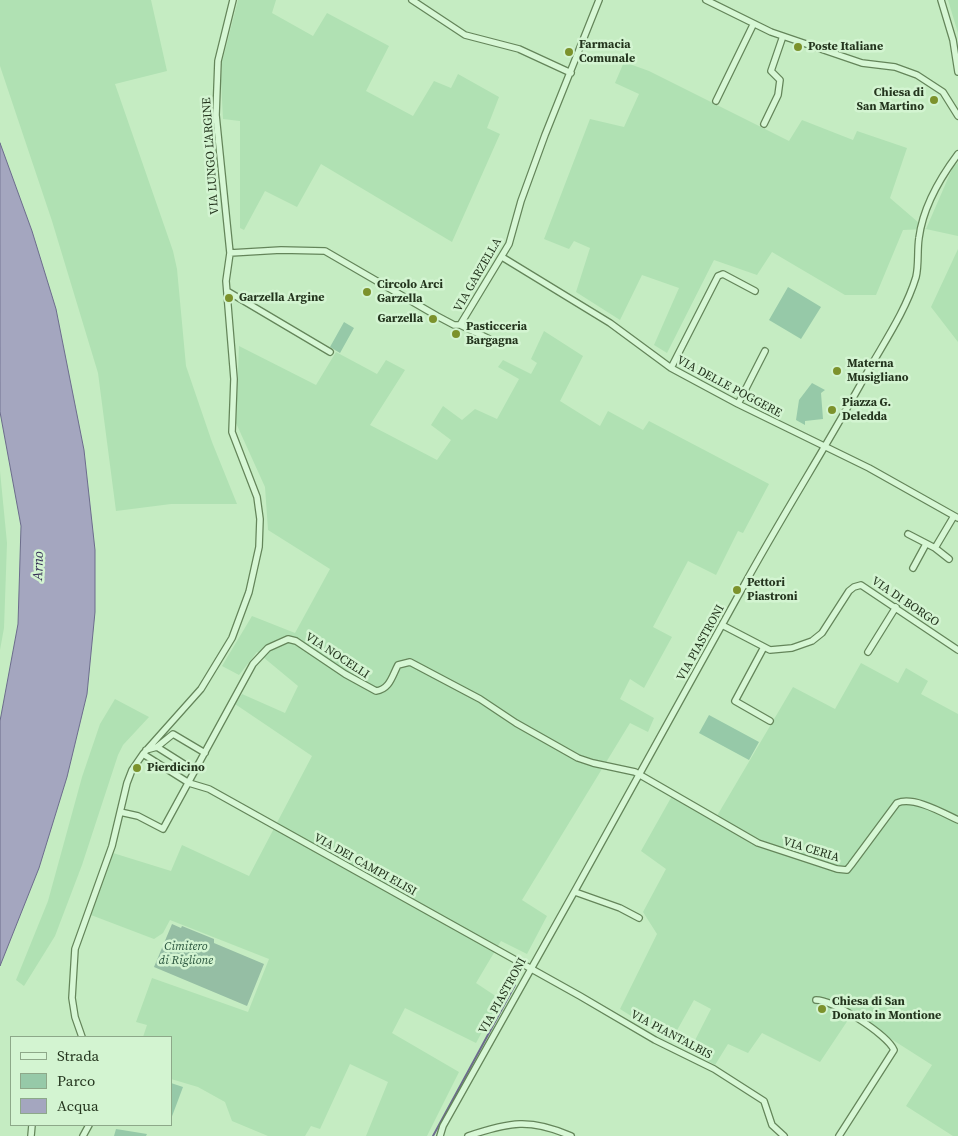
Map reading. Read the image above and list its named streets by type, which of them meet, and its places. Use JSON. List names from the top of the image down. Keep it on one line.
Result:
{"streets":{"street":["VIA LUNGO L'ARGINE","VIA GARZELLA","VIA DELLE POGGERE","VIA DI BORGO","VIA PIASTRONI","VIA NOCELLI","VIA CERIA","VIA DEI CAMPI ELISI","VIA PIANTALBIS"]},"crossings":[["VIA LUNGO L'ARGINE","VIA GARZELLA"],["VIA LUNGO L'ARGINE","VIA NOCELLI"],["VIA GARZELLA","VIA DELLE POGGERE"],["VIA DELLE POGGERE","VIA PIASTRONI"],["VIA DI BORGO","VIA PIASTRONI"],["VIA PIASTRONI","VIA NOCELLI"],["VIA PIASTRONI","VIA CERIA"],["VIA PIASTRONI","VIA DEI CAMPI ELISI"],["VIA PIASTRONI","VIA PIANTALBIS"],["VIA NOCELLI","VIA CERIA"],["VIA NOCELLI","VIA DEI CAMPI ELISI"],["VIA DEI CAMPI ELISI","VIA PIANTALBIS"]],"water":["Arno"],"parks":["Cimitero di Riglione"],"places":["Poste Italiane","Farmacia Comunale","Chiesa di San Martino","Circolo Arci Garzella","Garzella Argine","Garzella","Pasticceria Bargagna","Materna Musigliano","Piazza G. Deledda","Pettori Piastroni","Pierdicino","Chiesa di San Donato in Montione"],"legend":["Strada","Parco","Acqua"]}
